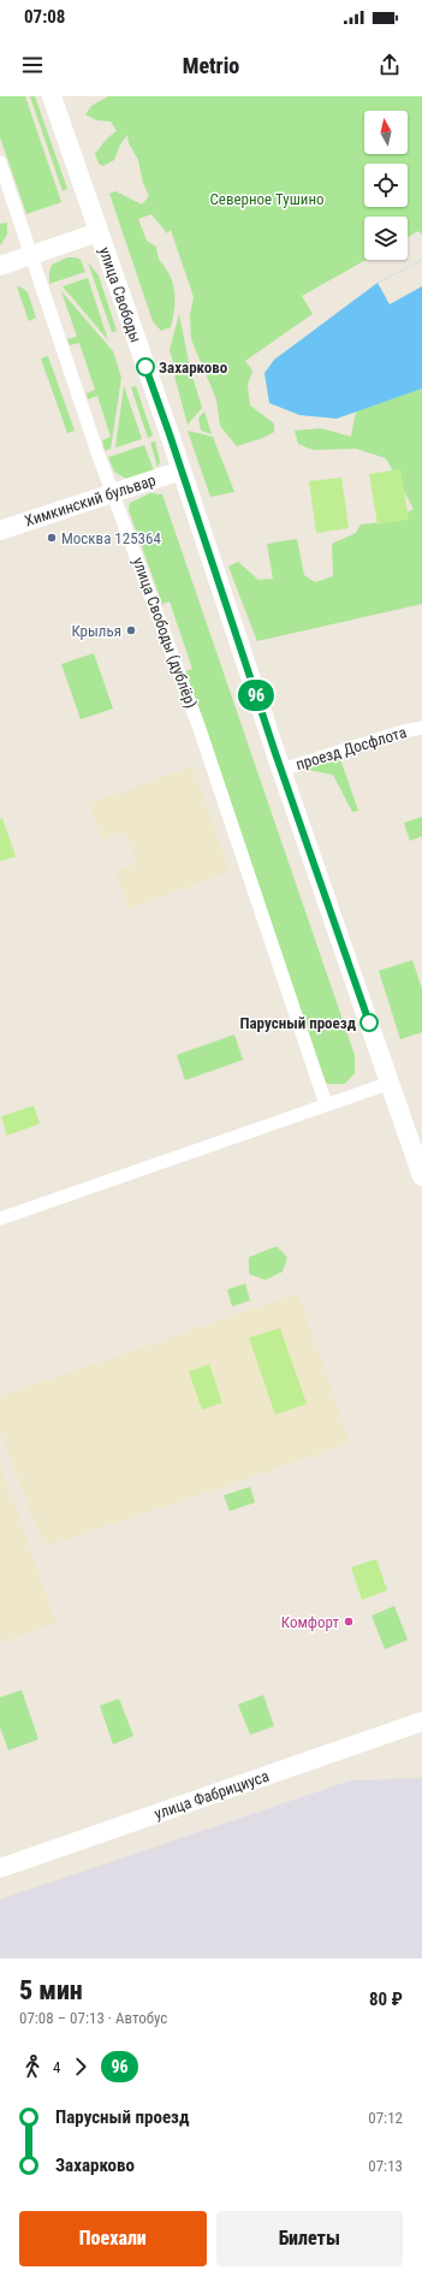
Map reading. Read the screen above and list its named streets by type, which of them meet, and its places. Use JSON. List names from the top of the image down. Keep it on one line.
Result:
{"streets":{"main road":["улица Свободы","Химкинский бульвар","улица Фабрициуса"],"street":["улица Свободы (дублёр)","проезд Досфлота"]},"crossings":[["улица Свободы","Химкинский бульвар"],["улица Свободы","проезд Досфлота"],["Химкинский бульвар","улица Свободы (дублёр)"]],"parks":["Северное Тушино"],"places":["Захарково","Москва 125364","Крылья","Парусный проезд","Комфорт"],"lines":["bus line 96"],"north":"top","page":{"status":"07:08","header":"Metrio","on_map":"96","heading":["5 мин","07:08 – 07:13 · Автобус","80 ₽"],"legs":["4","96"],"list":[{"name":"Парусный проезд","value":"07:12"},{"name":"Захарково","value":"07:13"}],"buttons":["Поехали","Билеты"]}}
